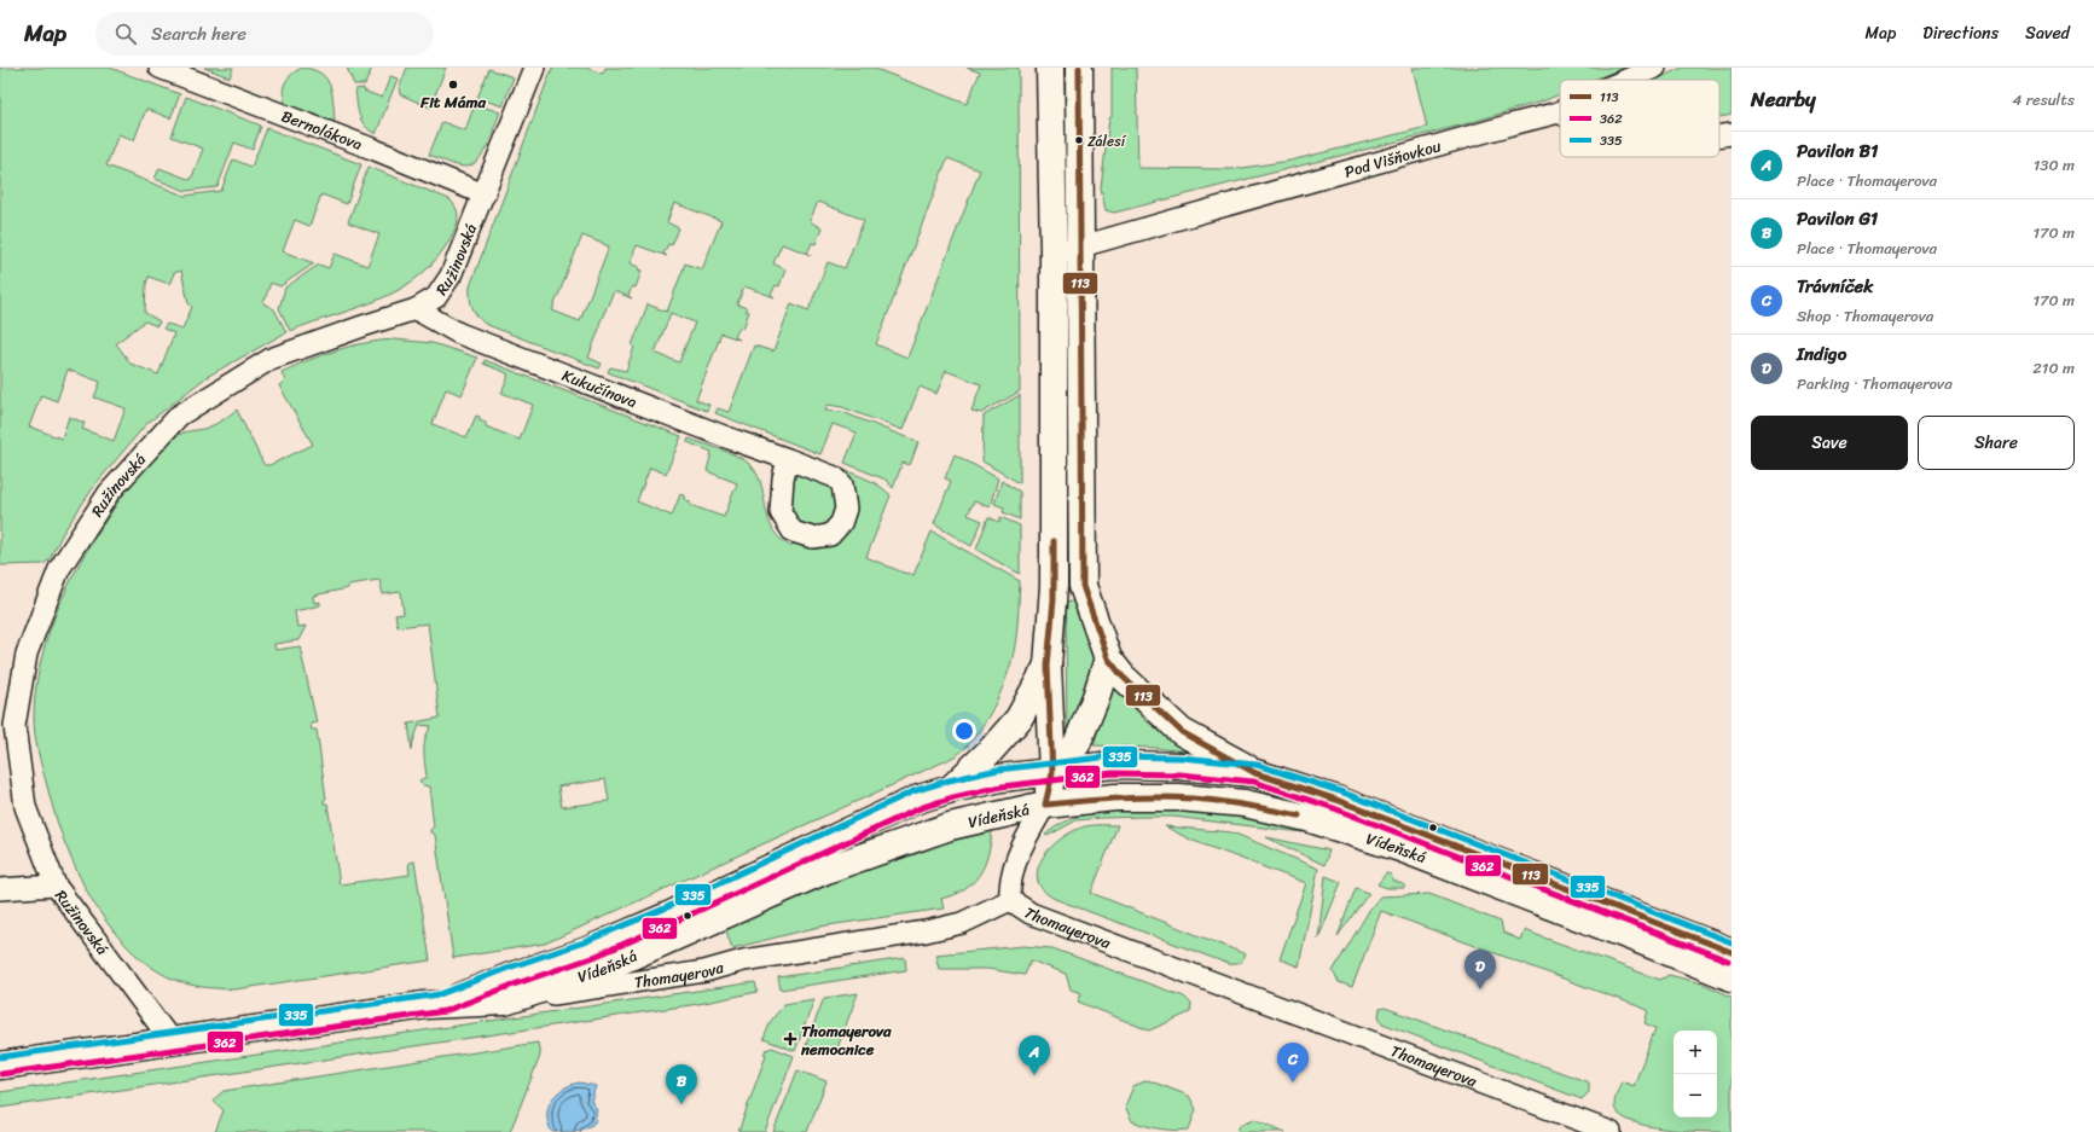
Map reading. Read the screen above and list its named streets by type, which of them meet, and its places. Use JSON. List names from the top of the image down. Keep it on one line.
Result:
{"streets":{"main road":["Vídeňská"],"street":["Bernolákova","Pod Višňovkou","Ružinovská","Kukučínova","Thomayerova"]},"crossings":[["Bernolákova","Ružinovská"],["Ružinovská","Kukučínova"],["Ružinovská","Vídeňská"],["Vídeňská","Thomayerova"]],"places":{"other":["Fit Máma","Zálesí"],"health":["Thomayerova nemocnice"]},"lines":["transit line 113","transit line 335","transit line 362"],"legend":["113","362","335"],"page":{"header":"Map","search":"Search here","nav":["Map","Directions","Saved"],"heading":["Nearby","4 results"],"list":[{"mark":"A","name":"Pavilon B1","note":"Place · Thomayerova","value":"130 m"},{"mark":"B","name":"Pavilon G1","note":"Place · Thomayerova","value":"170 m"},{"mark":"C","name":"Trávníček","note":"Shop · Thomayerova","value":"170 m"},{"mark":"D","name":"Indigo","note":"Parking · Thomayerova","value":"210 m"}],"buttons":["Save","Share"],"pins":["D","A","C","B"],"map_buttons":["+","−"]}}
